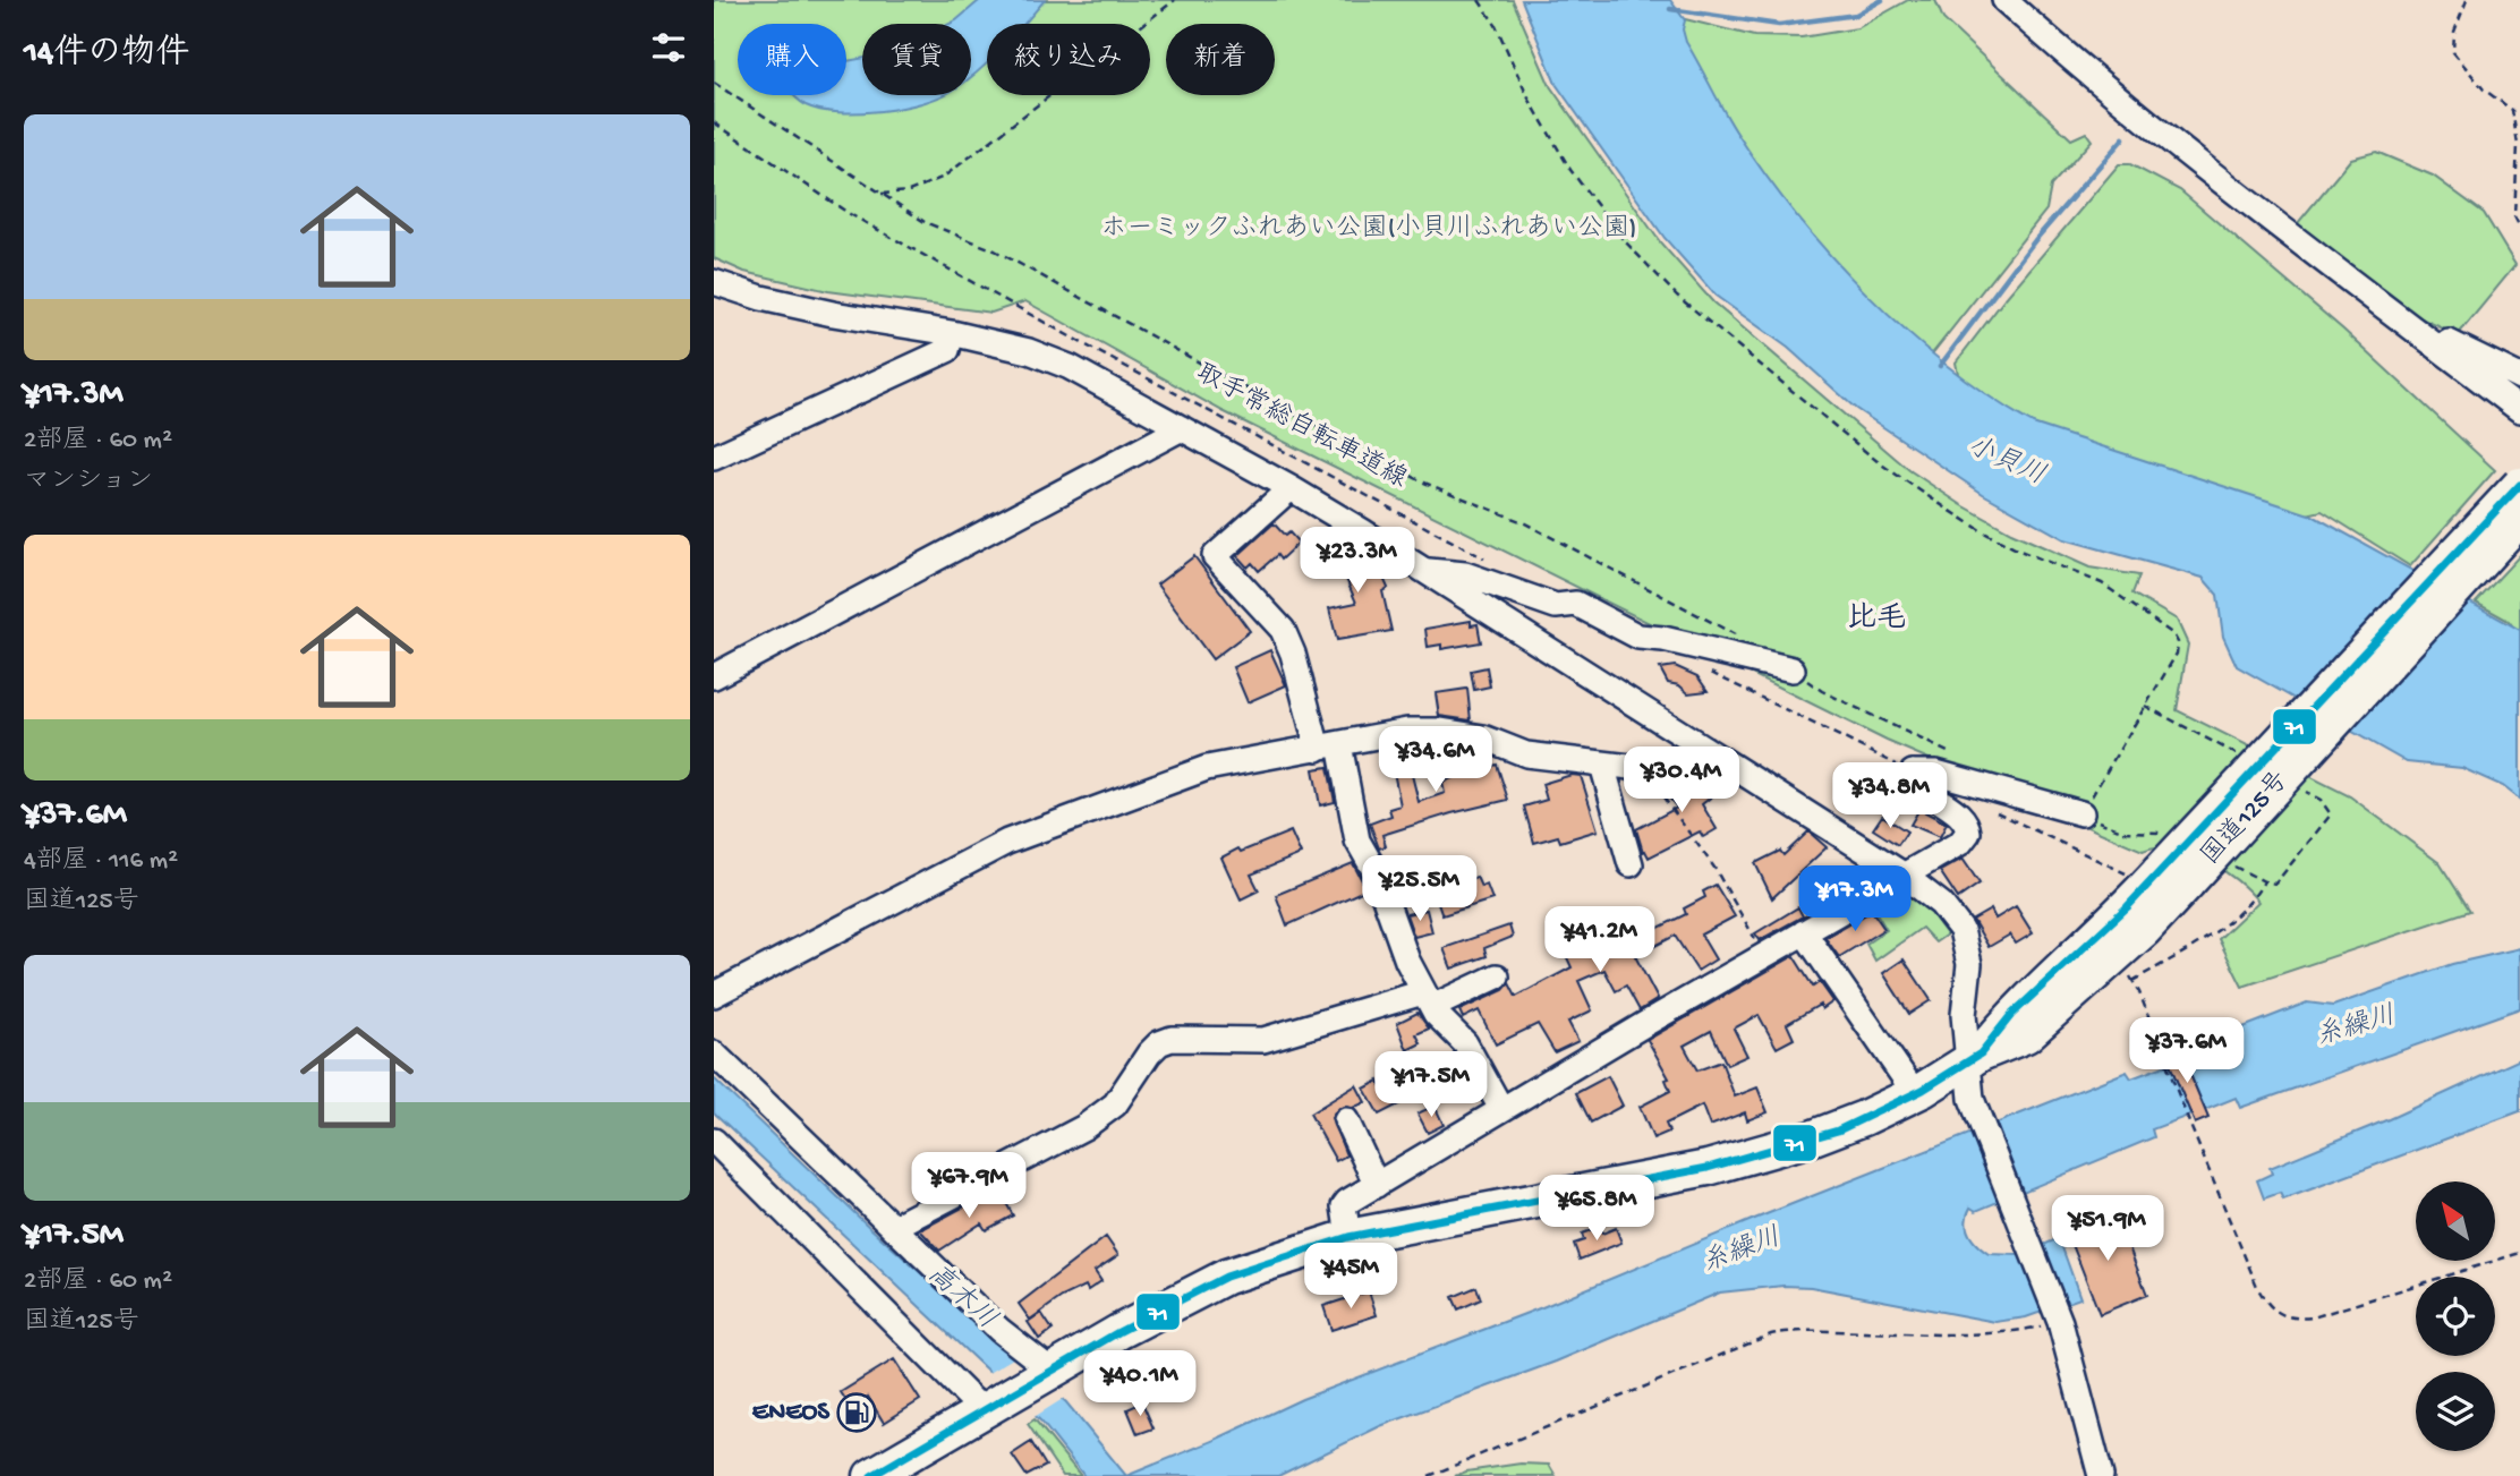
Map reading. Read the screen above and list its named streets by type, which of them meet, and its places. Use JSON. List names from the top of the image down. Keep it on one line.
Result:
{"streets":{"highway":["国道125号"],"path":["取手常総自転車道線"]},"districts":["比毛"],"water":["小貝川","糸繰川","高木川"],"parks":["ホーミックふれあい公園(小貝川ふれあい公園)"],"places":{"fuel station":["ENEOS"]},"lines":["transit line 71"],"north":"top left","page":{"heading":"14件の物件","chip":["購入","賃貸","絞り込み","新着"],"list":[{"name":"¥17.3M","note":"2部屋 · 60 m² · マンション"},{"name":"¥37.6M","note":"4部屋 · 116 m² · 国道125号"},{"name":"¥17.5M","note":"2部屋 · 60 m² · 国道125号"}],"price":["¥23.3M","¥34.6M","¥30.4M","¥34.8M","¥25.5M","¥17.3M","¥41.2M","¥37.6M","¥17.5M","¥67.9M","¥65.8M","¥51.9M","¥45M","¥40.1M"]}}
